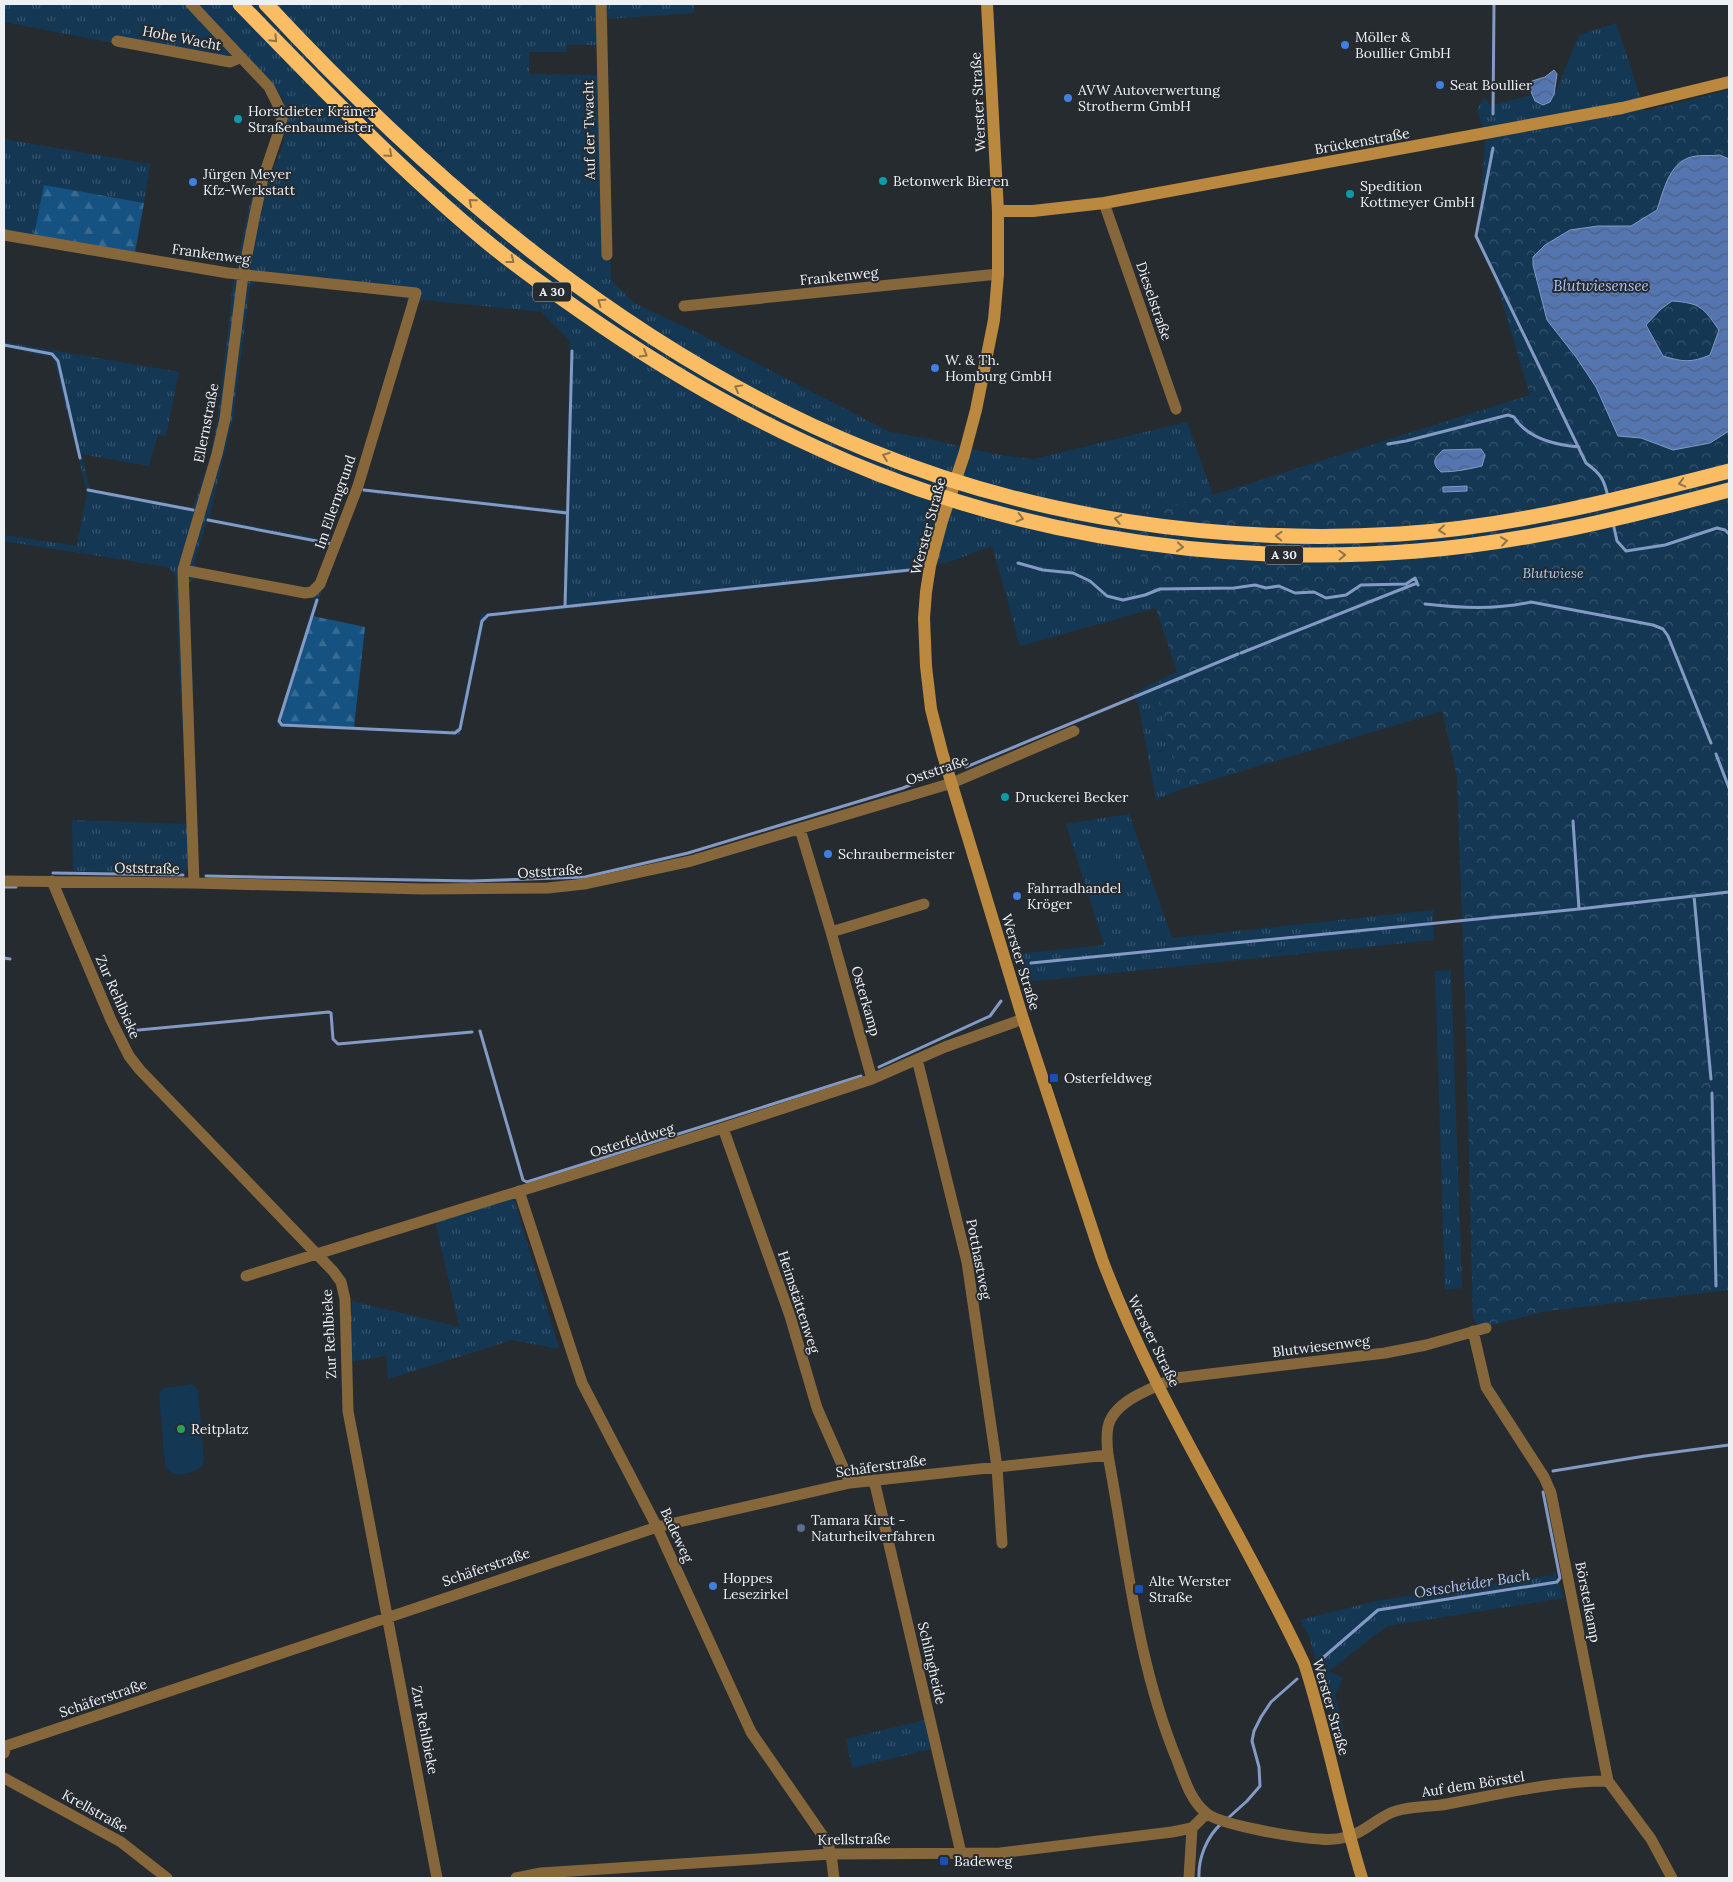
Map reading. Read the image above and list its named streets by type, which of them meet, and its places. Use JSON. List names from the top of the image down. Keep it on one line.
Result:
{"streets":{"highway":["A 30"],"main road":["Werster Straße","Brückenstraße"],"street":["Hohe Wacht","Auf der Twacht","Frankenweg","Dieselstraße","Ellernstraße","Im Ellerngrund","Oststraße","Zur Rehlbieke","Osterkamp","Osterfeldweg","Potthastweg","Heimstättenweg","Blutwiesenweg","Schäferstraße","Badeweg","Börstelkamp","Schlingheide","Auf dem Börstel","Krellstraße"]},"crossings":[["Hohe Wacht","Ellernstraße"],["Werster Straße","Brückenstraße"],["Werster Straße","Frankenweg"],["Werster Straße","Oststraße"],["Werster Straße","Osterfeldweg"],["Werster Straße","Blutwiesenweg"],["Werster Straße","Auf dem Börstel"],["Brückenstraße","Dieselstraße"],["Frankenweg","Ellernstraße"],["Frankenweg","Im Ellerngrund"],["Ellernstraße","Im Ellerngrund"],["Ellernstraße","Oststraße"],["Oststraße","Zur Rehlbieke"],["Oststraße","Osterkamp"],["Zur Rehlbieke","Osterfeldweg"],["Zur Rehlbieke","Schäferstraße"],["Osterkamp","Osterfeldweg"],["Osterfeldweg","Potthastweg"],["Osterfeldweg","Heimstättenweg"],["Osterfeldweg","Badeweg"],["Potthastweg","Schäferstraße"],["Heimstättenweg","Schäferstraße"],["Blutwiesenweg","Börstelkamp"],["Schäferstraße","Badeweg"],["Schäferstraße","Schlingheide"],["Badeweg","Krellstraße"],["Börstelkamp","Auf dem Börstel"],["Schlingheide","Krellstraße"]],"water":["Blutwiesensee","Ostscheider Bach"],"parks":["Blutwiese"],"places":{"other":["Möller & Boullier GmbH","Seat Boullier","AVW Autoverwertung Strotherm GmbH","Horstdieter Krämer Straßenbaumeister","Betonwerk Bieren","Jürgen Meyer Kfz-Werkstatt","Spedition Kottmeyer GmbH","W. & Th. Homburg GmbH","Druckerei Becker","Schraubermeister","Fahrradhandel Kröger","Reitplatz","Tamara Kirst - Naturheilverfahren","Hoppes Lesezirkel"],"transit":["Osterfeldweg","Alte Werster Straße","Badeweg"]}}
